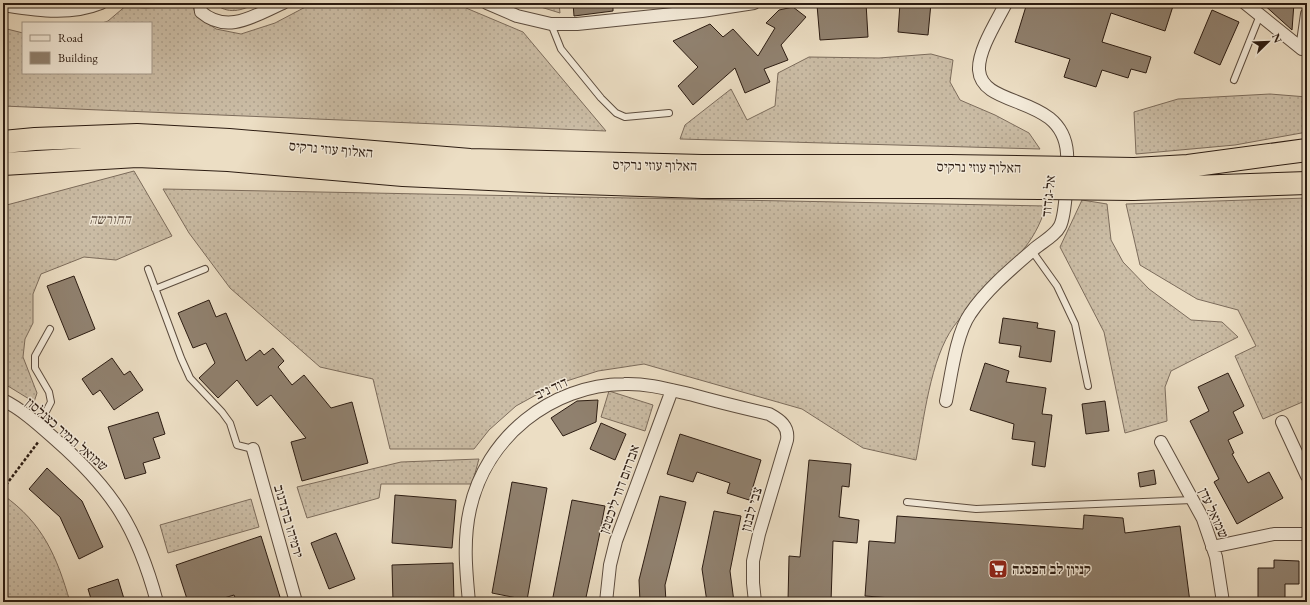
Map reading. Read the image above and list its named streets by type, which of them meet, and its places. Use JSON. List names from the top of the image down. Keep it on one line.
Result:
{"streets":{"highway":["האלוף עוזי נרקיס"],"street":["אל-ג'דוד","דוד ניב","שמואל תמיר כצנלסון","אברהם דוד ליכטמן","צבי לבנון","שמואל עדן","ירמיהו ברנדנוב"]},"crossings":[["דוד ניב","אברהם דוד ליכטמן"],["דוד ניב","צבי לבנון"]],"parks":["החורשה"],"places":{"supermarket":["קניון לב הפסגה"]},"legend":["Road","Building"],"north":"top right"}
